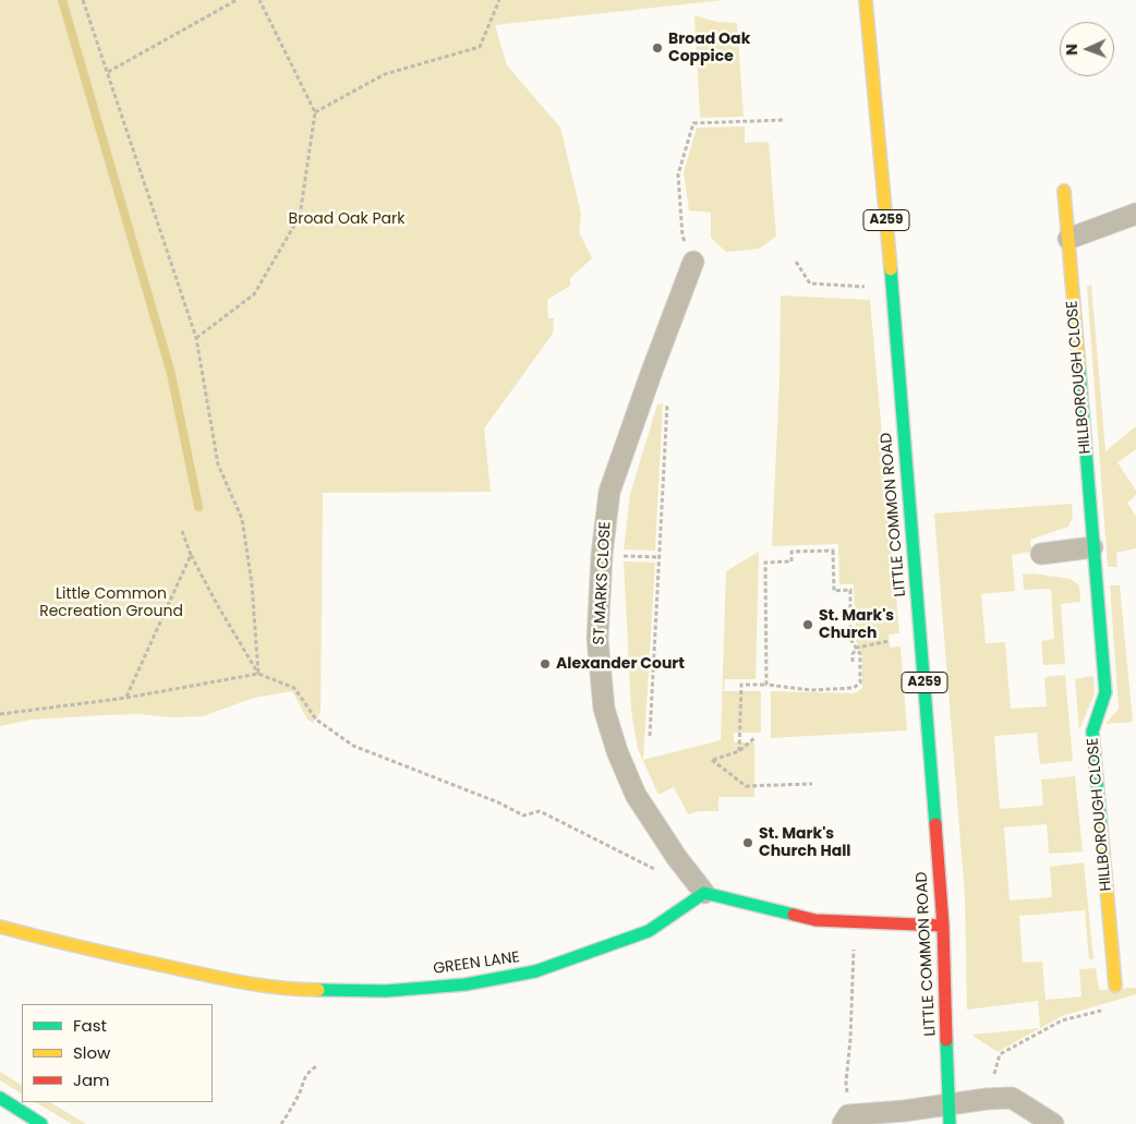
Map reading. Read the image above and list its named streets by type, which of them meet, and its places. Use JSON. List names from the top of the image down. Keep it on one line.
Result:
{"streets":{"main road":["A259","HILLBOROUGH CLOSE","LITTLE COMMON ROAD","GREEN LANE"],"street":["ST MARKS CLOSE"]},"crossings":[["ST MARKS CLOSE","GREEN LANE"]],"parks":["Broad Oak Park","Little Common Recreation Ground"],"places":["Broad Oak Coppice","St. Mark's Church","Alexander Court","St. Mark's Church Hall"],"legend":["Fast","Slow","Jam"],"north":"left"}
